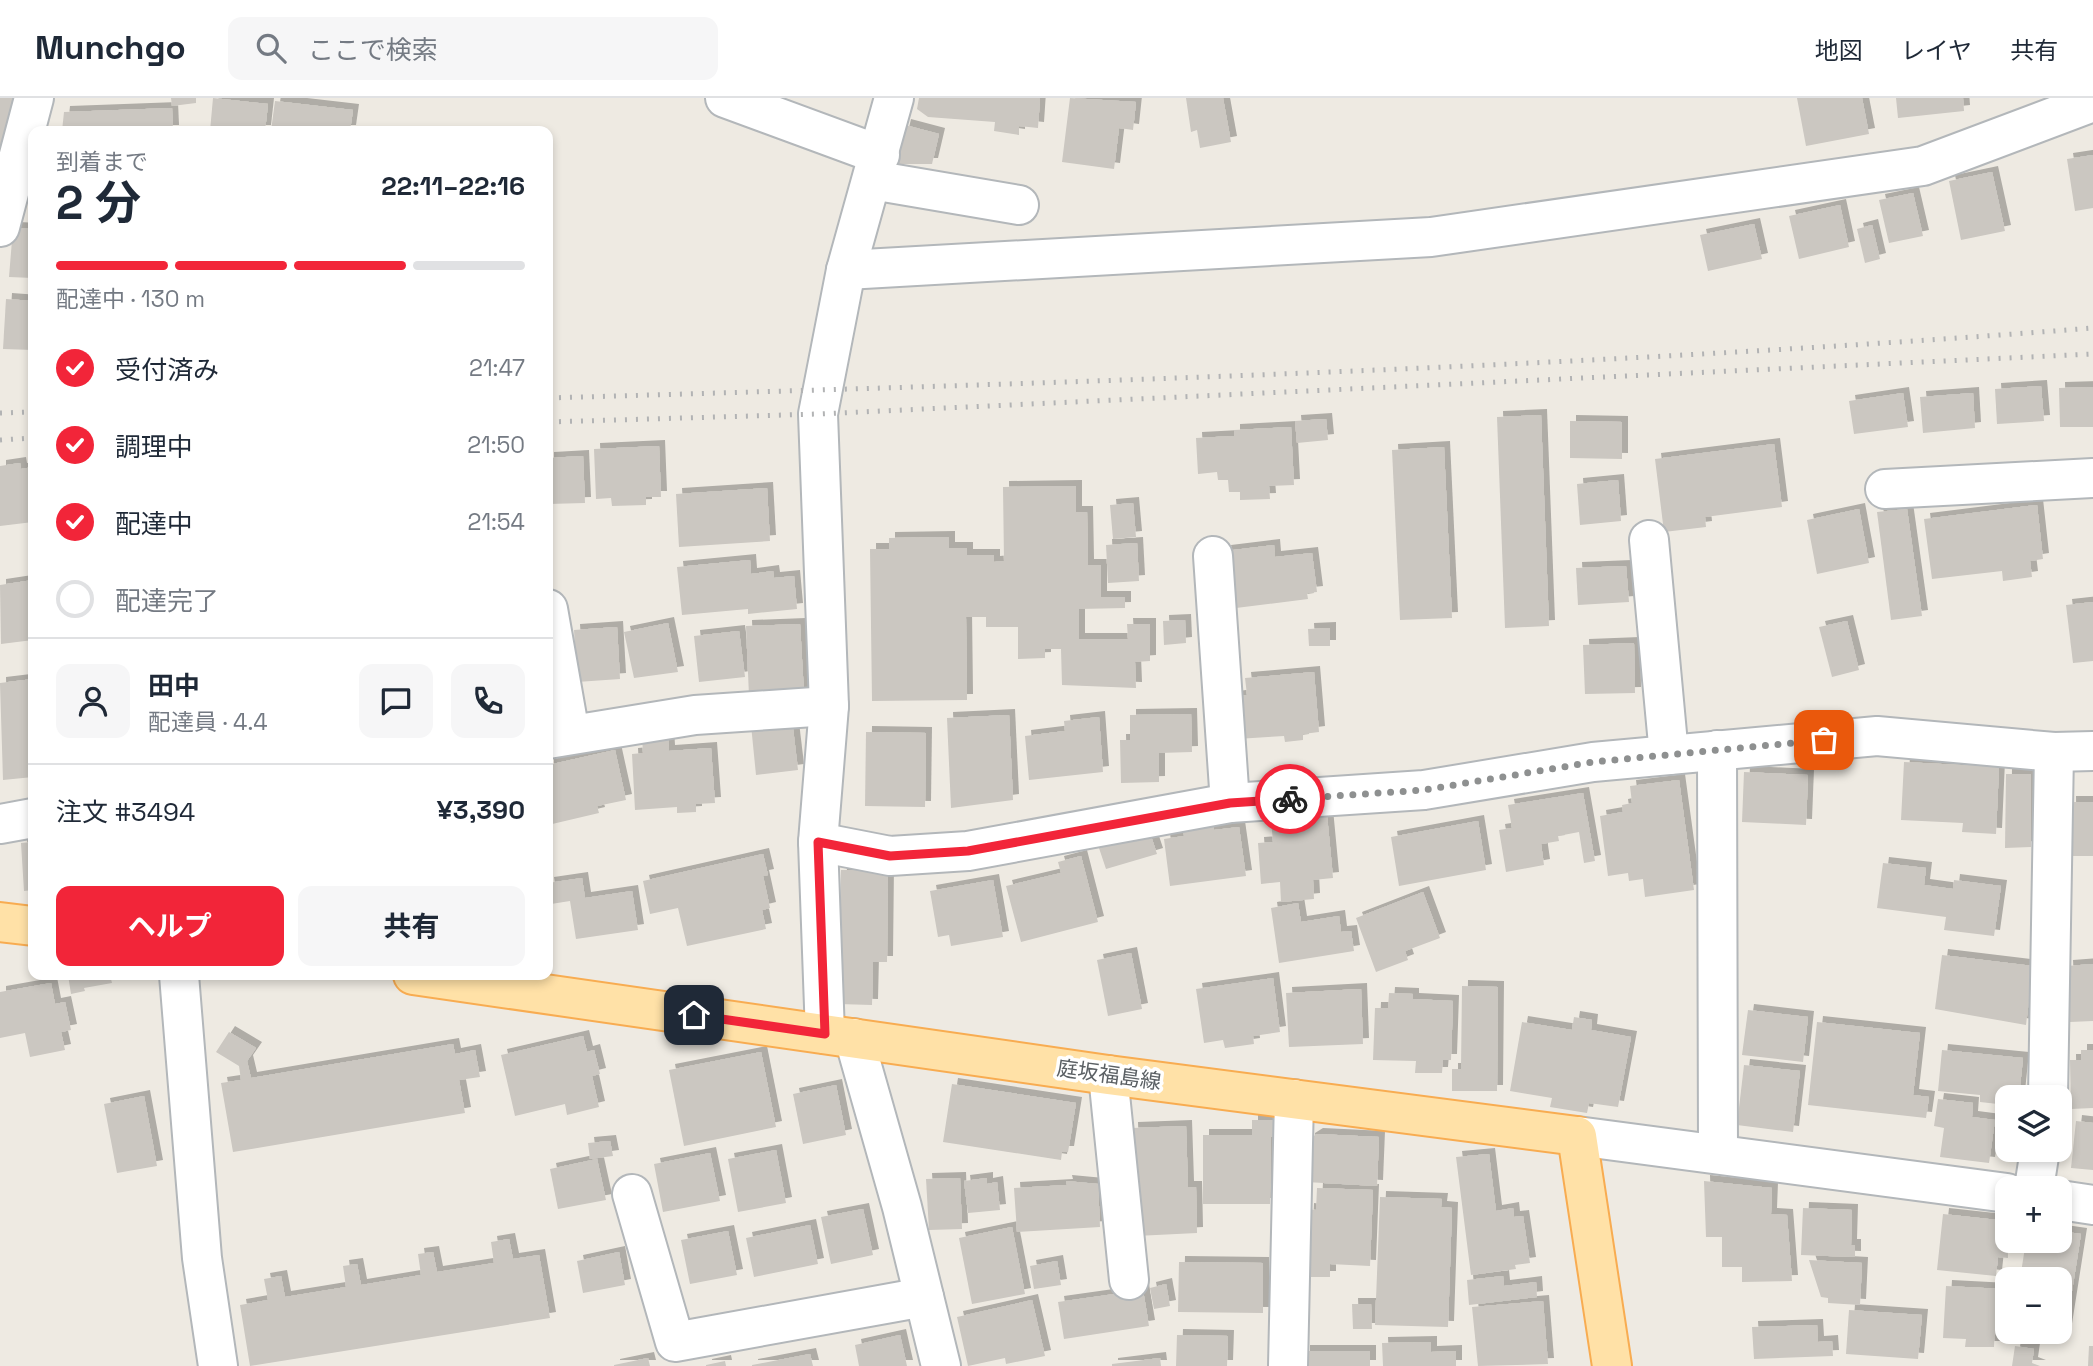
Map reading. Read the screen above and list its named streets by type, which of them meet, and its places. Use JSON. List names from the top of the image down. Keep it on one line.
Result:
{"streets":{"main road":["庭坂福島線"]},"page":{"header":"Munchgo","search":"ここで検索","nav":["地図","レイヤ","共有"],"heading":["2 分","到着まで","22:11–22:16"],"panel":["田中","配達員 · 4.4","注文 #3494","¥3,390"],"bar":"配達中 · 130 m","list":[["受付済み","21:47"],["調理中","21:50"],["配達中","21:54"],"配達完了"],"buttons":["ヘルプ","共有"],"map_buttons":["+","−"]}}
